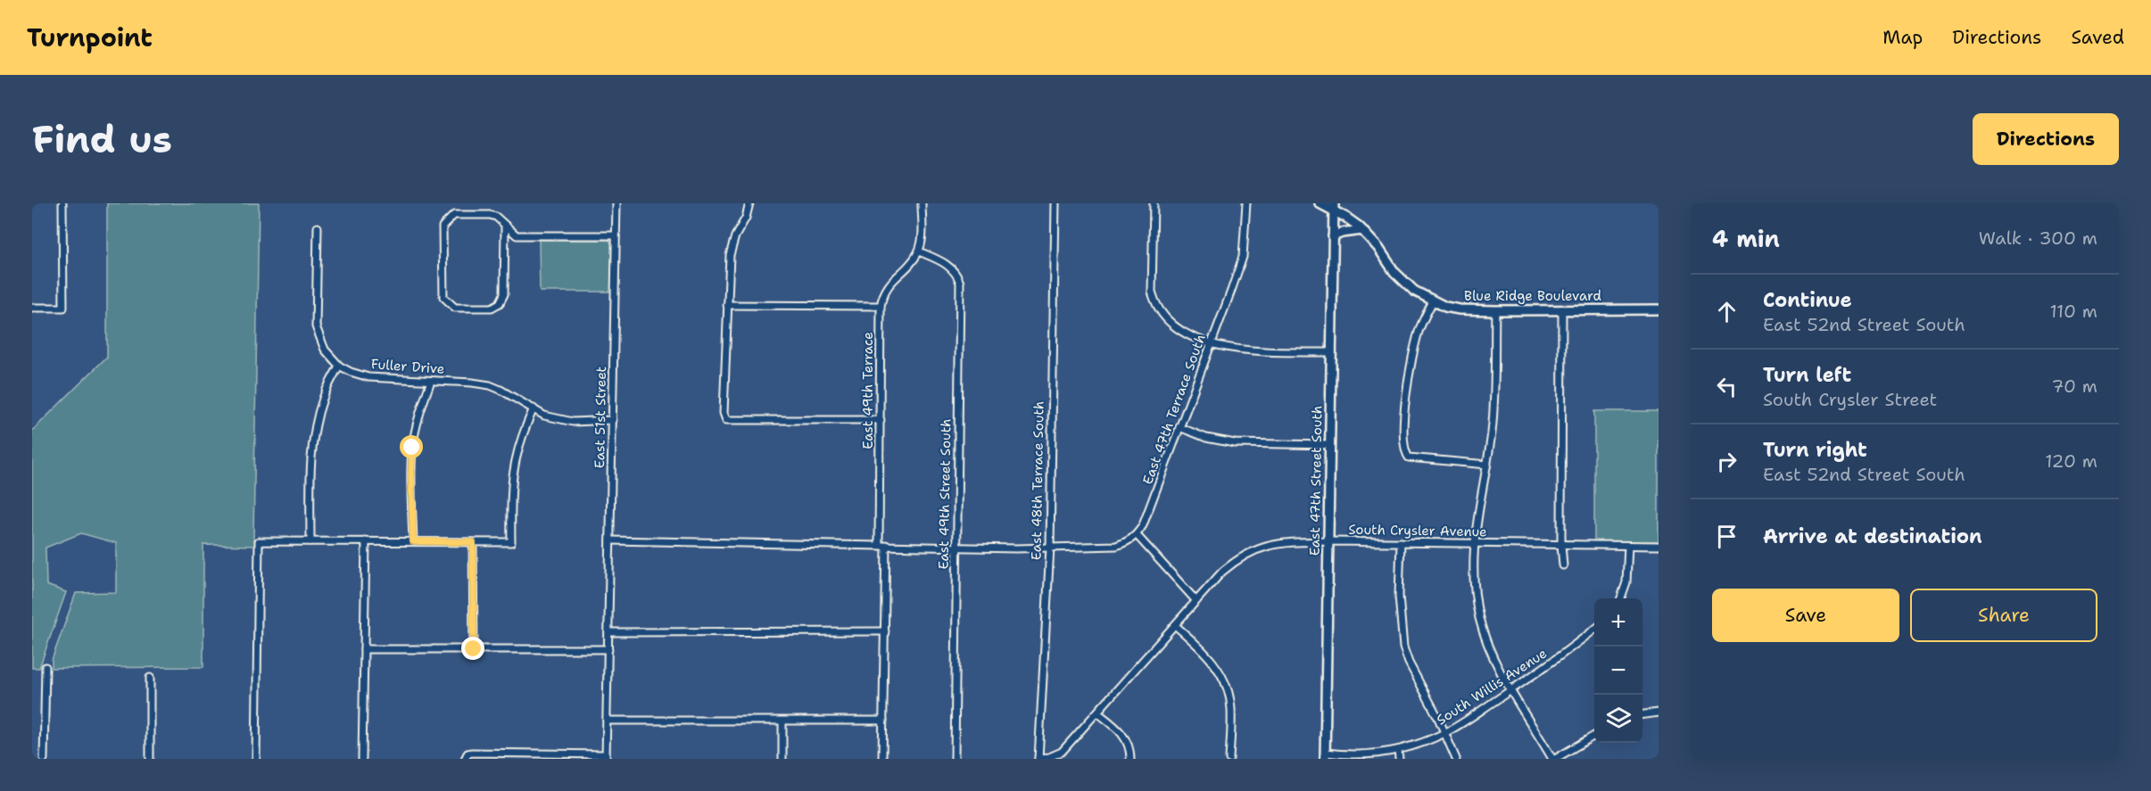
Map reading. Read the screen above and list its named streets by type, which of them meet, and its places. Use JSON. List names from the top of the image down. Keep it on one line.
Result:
{"streets":{"main road":["Blue Ridge Boulevard","East 47th Street South"],"street":["Fuller Drive","East 49th Terrace","East 47th Terrace South","East 51st Street","East 48th Terrace South","East 49th Street South","South Crysler Avenue","South Willis Avenue"]},"crossings":[["Blue Ridge Boulevard","East 47th Street South"],["Fuller Drive","East 51st Street"],["East 49th Terrace","East 49th Street South"],["East 48th Terrace South","South Crysler Avenue"],["East 47th Street South","South Crysler Avenue"],["East 47th Street South","South Willis Avenue"]],"page":{"header":"Turnpoint","nav":["Map","Directions","Saved"],"buttons":["Directions",["Save","Share"]],"title":"Find us","heading":["4 min","Walk · 300 m"],"list":[["Continue","East 52nd Street South","110 m"],["Turn left","South Crysler Street","70 m"],["Turn right","East 52nd Street South","120 m"],"Arrive at destination"],"map_buttons":["+","−"]}}
